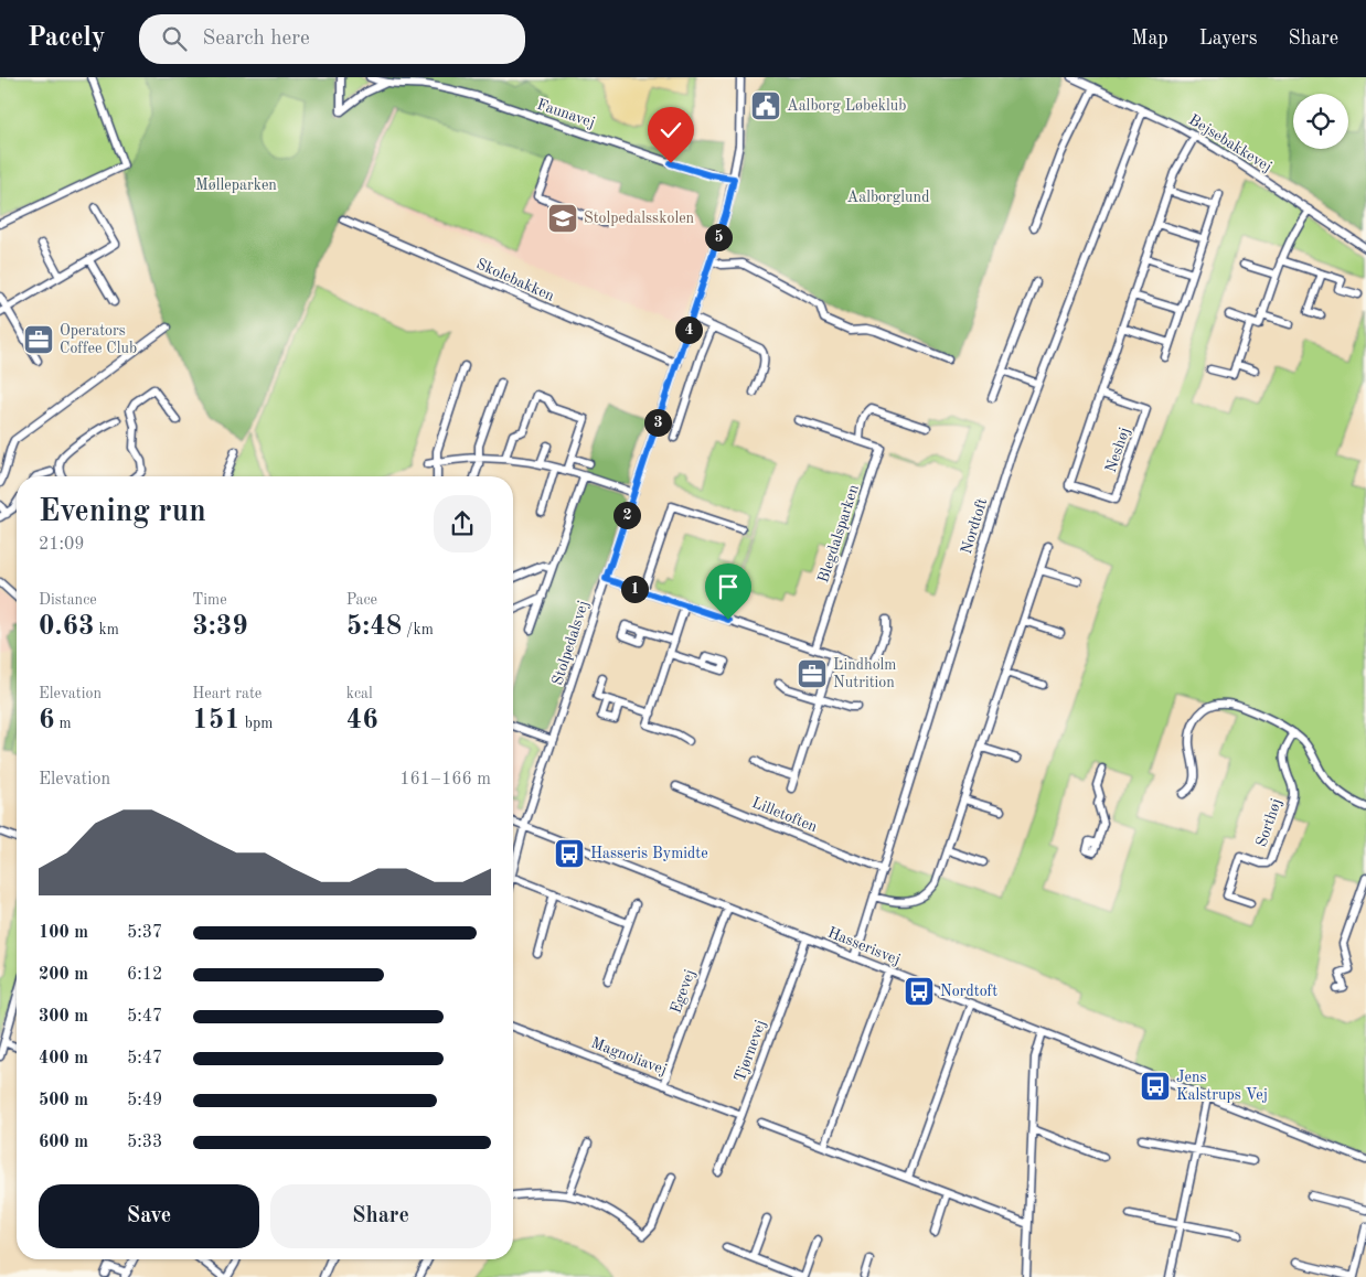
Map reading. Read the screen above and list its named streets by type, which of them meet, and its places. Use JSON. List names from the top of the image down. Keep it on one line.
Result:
{"streets":{"street":["Faunavej","Bejsebakkevej","Skolebakken","Neshøj","Nordtoft","Blegdalsparken","Stolpedalsvej","Lilletoften","Sorthøj","Hasserisvej","Egevej","Tjørnevej","Magnoliavej"]},"crossings":[["Faunavej","Stolpedalsvej"],["Bejsebakkevej","Neshøj"],["Bejsebakkevej","Nordtoft"],["Skolebakken","Stolpedalsvej"],["Nordtoft","Lilletoften"],["Nordtoft","Hasserisvej"],["Stolpedalsvej","Hasserisvej"],["Hasserisvej","Egevej"],["Hasserisvej","Tjørnevej"],["Egevej","Magnoliavej"],["Tjørnevej","Magnoliavej"]],"parks":["Mølleparken","Aalborglund"],"places":{"public building":["Aalborg Løbeklub"],"school or university":["Stolpedalsskolen"],"office":["Operators Coffee Club","Lindholm Nutrition"],"bus stop":["Hasseris Bymidte","Nordtoft","Jens Kalstrups Vej"]},"page":{"header":"Pacely","search":"Search here","nav":["Map","Layers","Share"],"pins":["5","4","3","2","1"],"heading":["Evening run","21:09"],"stats":[["Distance","0.63 km"],["Time","3:39"],["Pace","5:48 /km"],["Elevation","6 m"],["Heart rate","151 bpm"],["kcal","46"]],"chart":["Elevation","161–166 m"],"list":[{"name":"100 m","note":"5:37"},{"name":"200 m","note":"6:12"},{"name":"300 m","note":"5:47"},{"name":"400 m","note":"5:47"},{"name":"500 m","note":"5:49"},{"name":"600 m","note":"5:33"}],"buttons":["Save","Share"]}}
